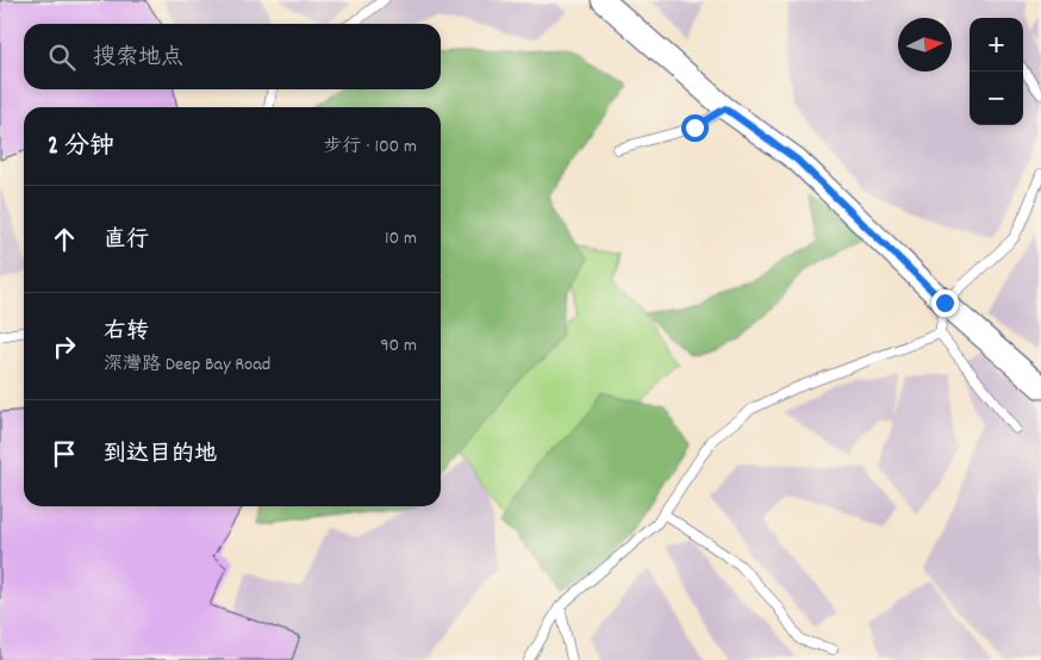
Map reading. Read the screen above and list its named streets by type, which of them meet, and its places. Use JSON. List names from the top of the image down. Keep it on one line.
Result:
{"north":"right","page":{"map_buttons":["+","−"],"search":"搜索地点","heading":["2 分钟","步行 · 100 m"],"list":[["直行","10 m"],["右转","深灣路 Deep Bay Road","90 m"],"到达目的地"]}}
